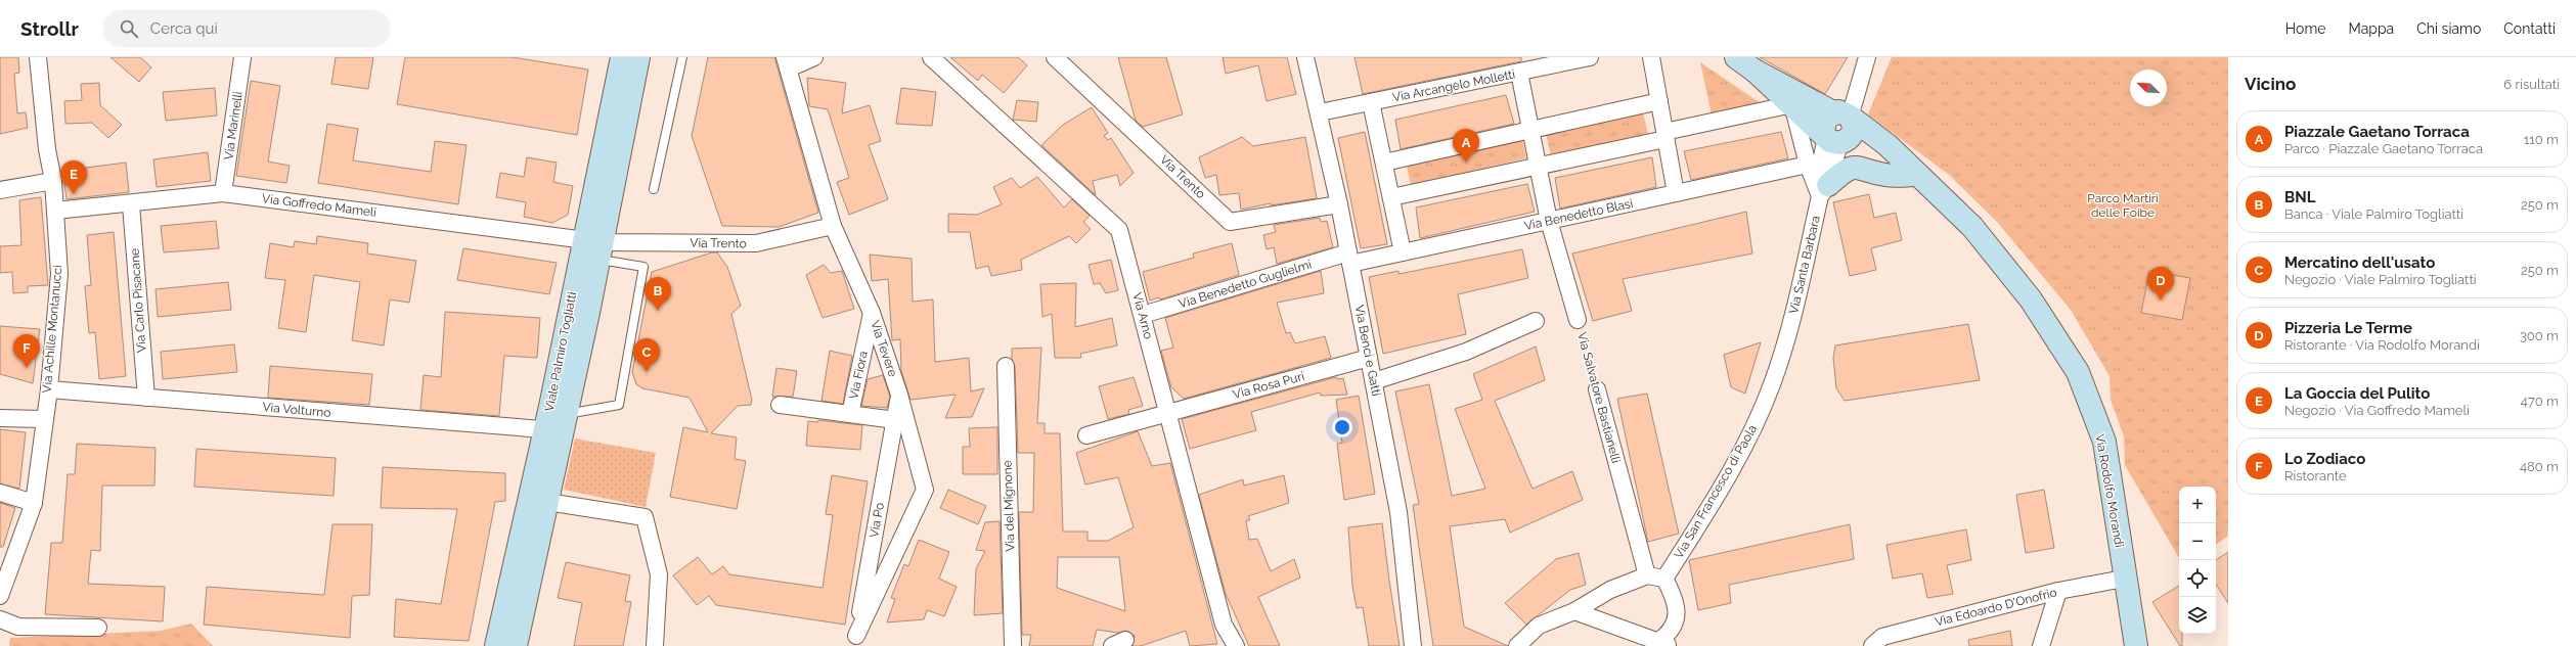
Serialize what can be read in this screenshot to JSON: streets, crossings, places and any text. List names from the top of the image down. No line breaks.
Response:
{"streets":{"street":["Via Arcangelo Molletti","Via Marinelli","Via Trento","Via Goffredo Mameli","Via Benedetto Blasi","Via Santa Barbara","Via Benedetto Guglielmi","Via Carlo Pisacane","Via Arno","Via Achille Montanucci","Via Tevere","Via Benci e Gatti","Viale Palmiro Togliatti","Via Fiora","Via Rosa Puri","Via Salvatore Bastianelli","Via Volturno","Via Rodolfo Morandi","Via San Francesco di Paola","Via del Mignone","Via Po","Via Edoardo D'Onofrio"]},"crossings":[["Via Arcangelo Molletti","Via Benci e Gatti"],["Via Arcangelo Molletti","Via Salvatore Bastianelli"],["Via Marinelli","Via Goffredo Mameli"],["Via Trento","Via Goffredo Mameli"],["Via Trento","Via Tevere"],["Via Trento","Via Benci e Gatti"],["Via Trento","Viale Palmiro Togliatti"],["Via Goffredo Mameli","Via Carlo Pisacane"],["Via Goffredo Mameli","Via Achille Montanucci"],["Via Goffredo Mameli","Viale Palmiro Togliatti"],["Via Benedetto Blasi","Via Benedetto Guglielmi"],["Via Benedetto Blasi","Via Benci e Gatti"],["Via Benedetto Blasi","Via Salvatore Bastianelli"],["Via Santa Barbara","Via San Francesco di Paola"],["Via Benedetto Guglielmi","Via Arno"],["Via Benedetto Guglielmi","Via Benci e Gatti"],["Via Carlo Pisacane","Via Volturno"],["Via Arno","Via Rosa Puri"],["Via Achille Montanucci","Via Volturno"],["Via Tevere","Via Fiora"],["Via Tevere","Via Po"],["Via Benci e Gatti","Via Rosa Puri"],["Viale Palmiro Togliatti","Via Volturno"],["Via Rodolfo Morandi","Via Edoardo D'Onofrio"]],"parks":["Parco Martiri delle Foibe"],"north":"top left","page":{"header":"Strollr","search":"Cerca qui","nav":["Home","Mappa","Chi siamo","Contatti"],"heading":["Vicino","6 risultati"],"list":[{"mark":"A","name":"Piazzale Gaetano Torraca","note":"Parco · Piazzale Gaetano Torraca","value":"110 m"},{"mark":"B","name":"BNL","note":"Banca · Viale Palmiro Togliatti","value":"250 m"},{"mark":"C","name":"Mercatino dell'usato","note":"Negozio · Viale Palmiro Togliatti","value":"250 m"},{"mark":"D","name":"Pizzeria Le Terme","note":"Ristorante · Via Rodolfo Morandi","value":"300 m"},{"mark":"E","name":"La Goccia del Pulito","note":"Negozio · Via Goffredo Mameli","value":"470 m"},{"mark":"F","name":"Lo Zodiaco","note":"Ristorante","value":"480 m"}],"pins":["A","E","D","B","F","C"],"map_buttons":["+","−"]}}
